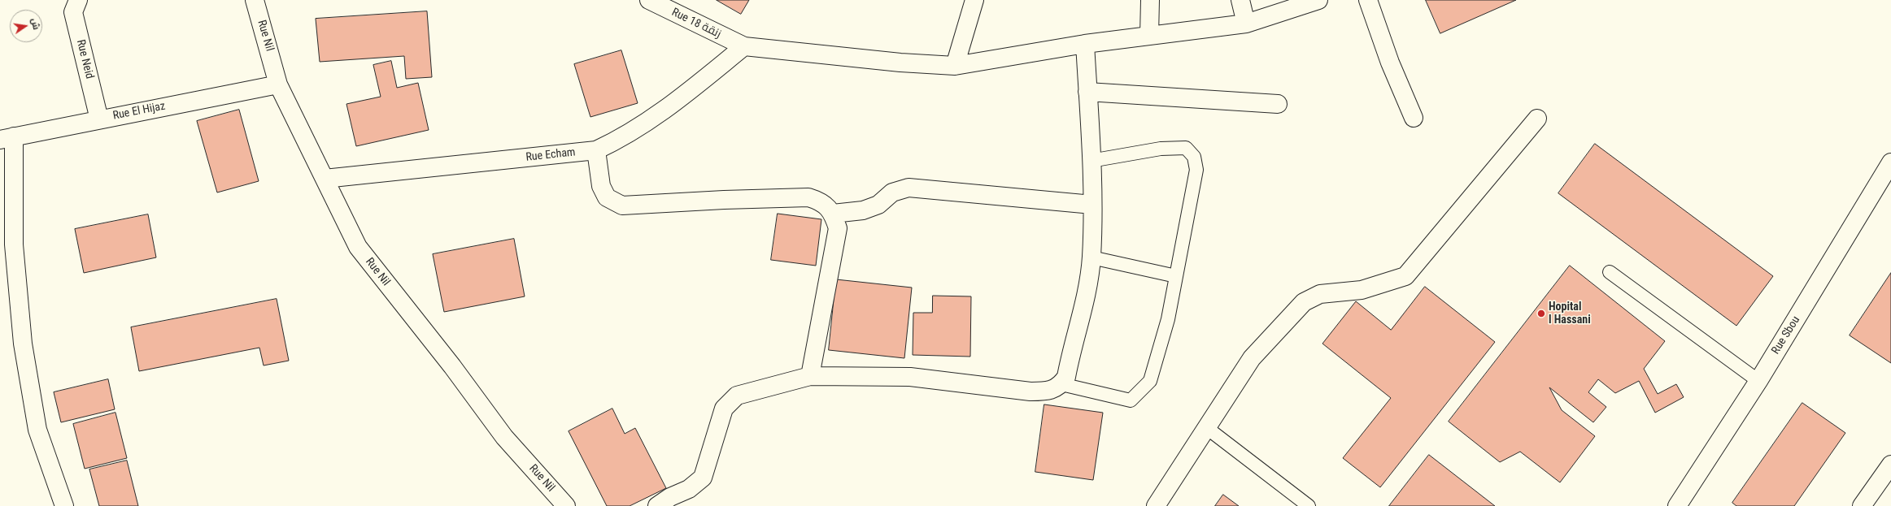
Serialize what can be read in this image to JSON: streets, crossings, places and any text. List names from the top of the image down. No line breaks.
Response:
{"streets":{"street":["Rue 18 زنقة","Rue Nil","Rue Neid","Rue El Hijaz","Rue Echam","Rue Sbou"]},"crossings":[["Rue 18 زنقة","Rue Echam"],["Rue Nil","Rue El Hijaz"],["Rue Nil","Rue Echam"],["Rue Neid","Rue El Hijaz"]],"places":["Hopital l Hassani"],"north":"right"}
